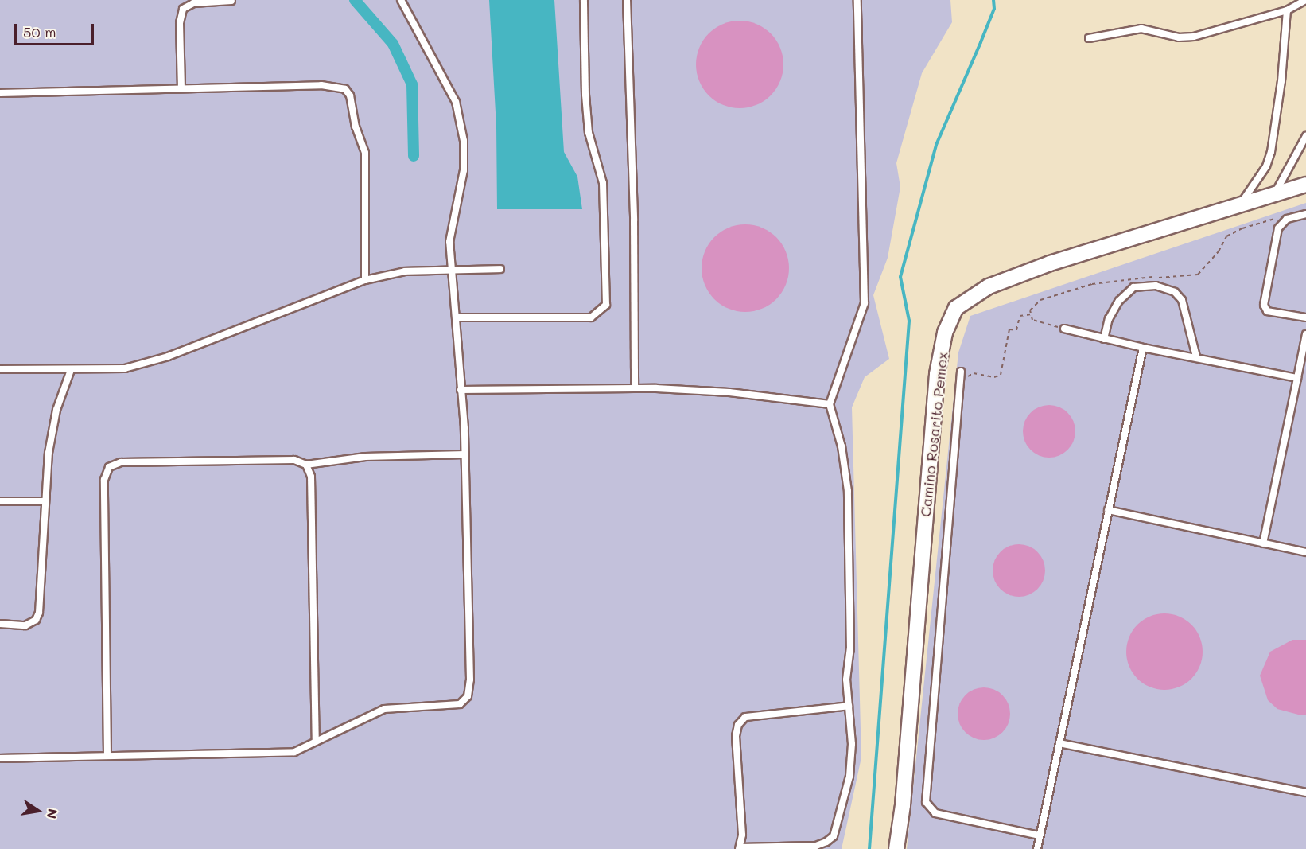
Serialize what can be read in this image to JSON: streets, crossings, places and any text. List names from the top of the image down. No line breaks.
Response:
{"streets":{"street":["Camino Rosarito Pemex"]},"scale_bar":"50 m","north":"right"}
